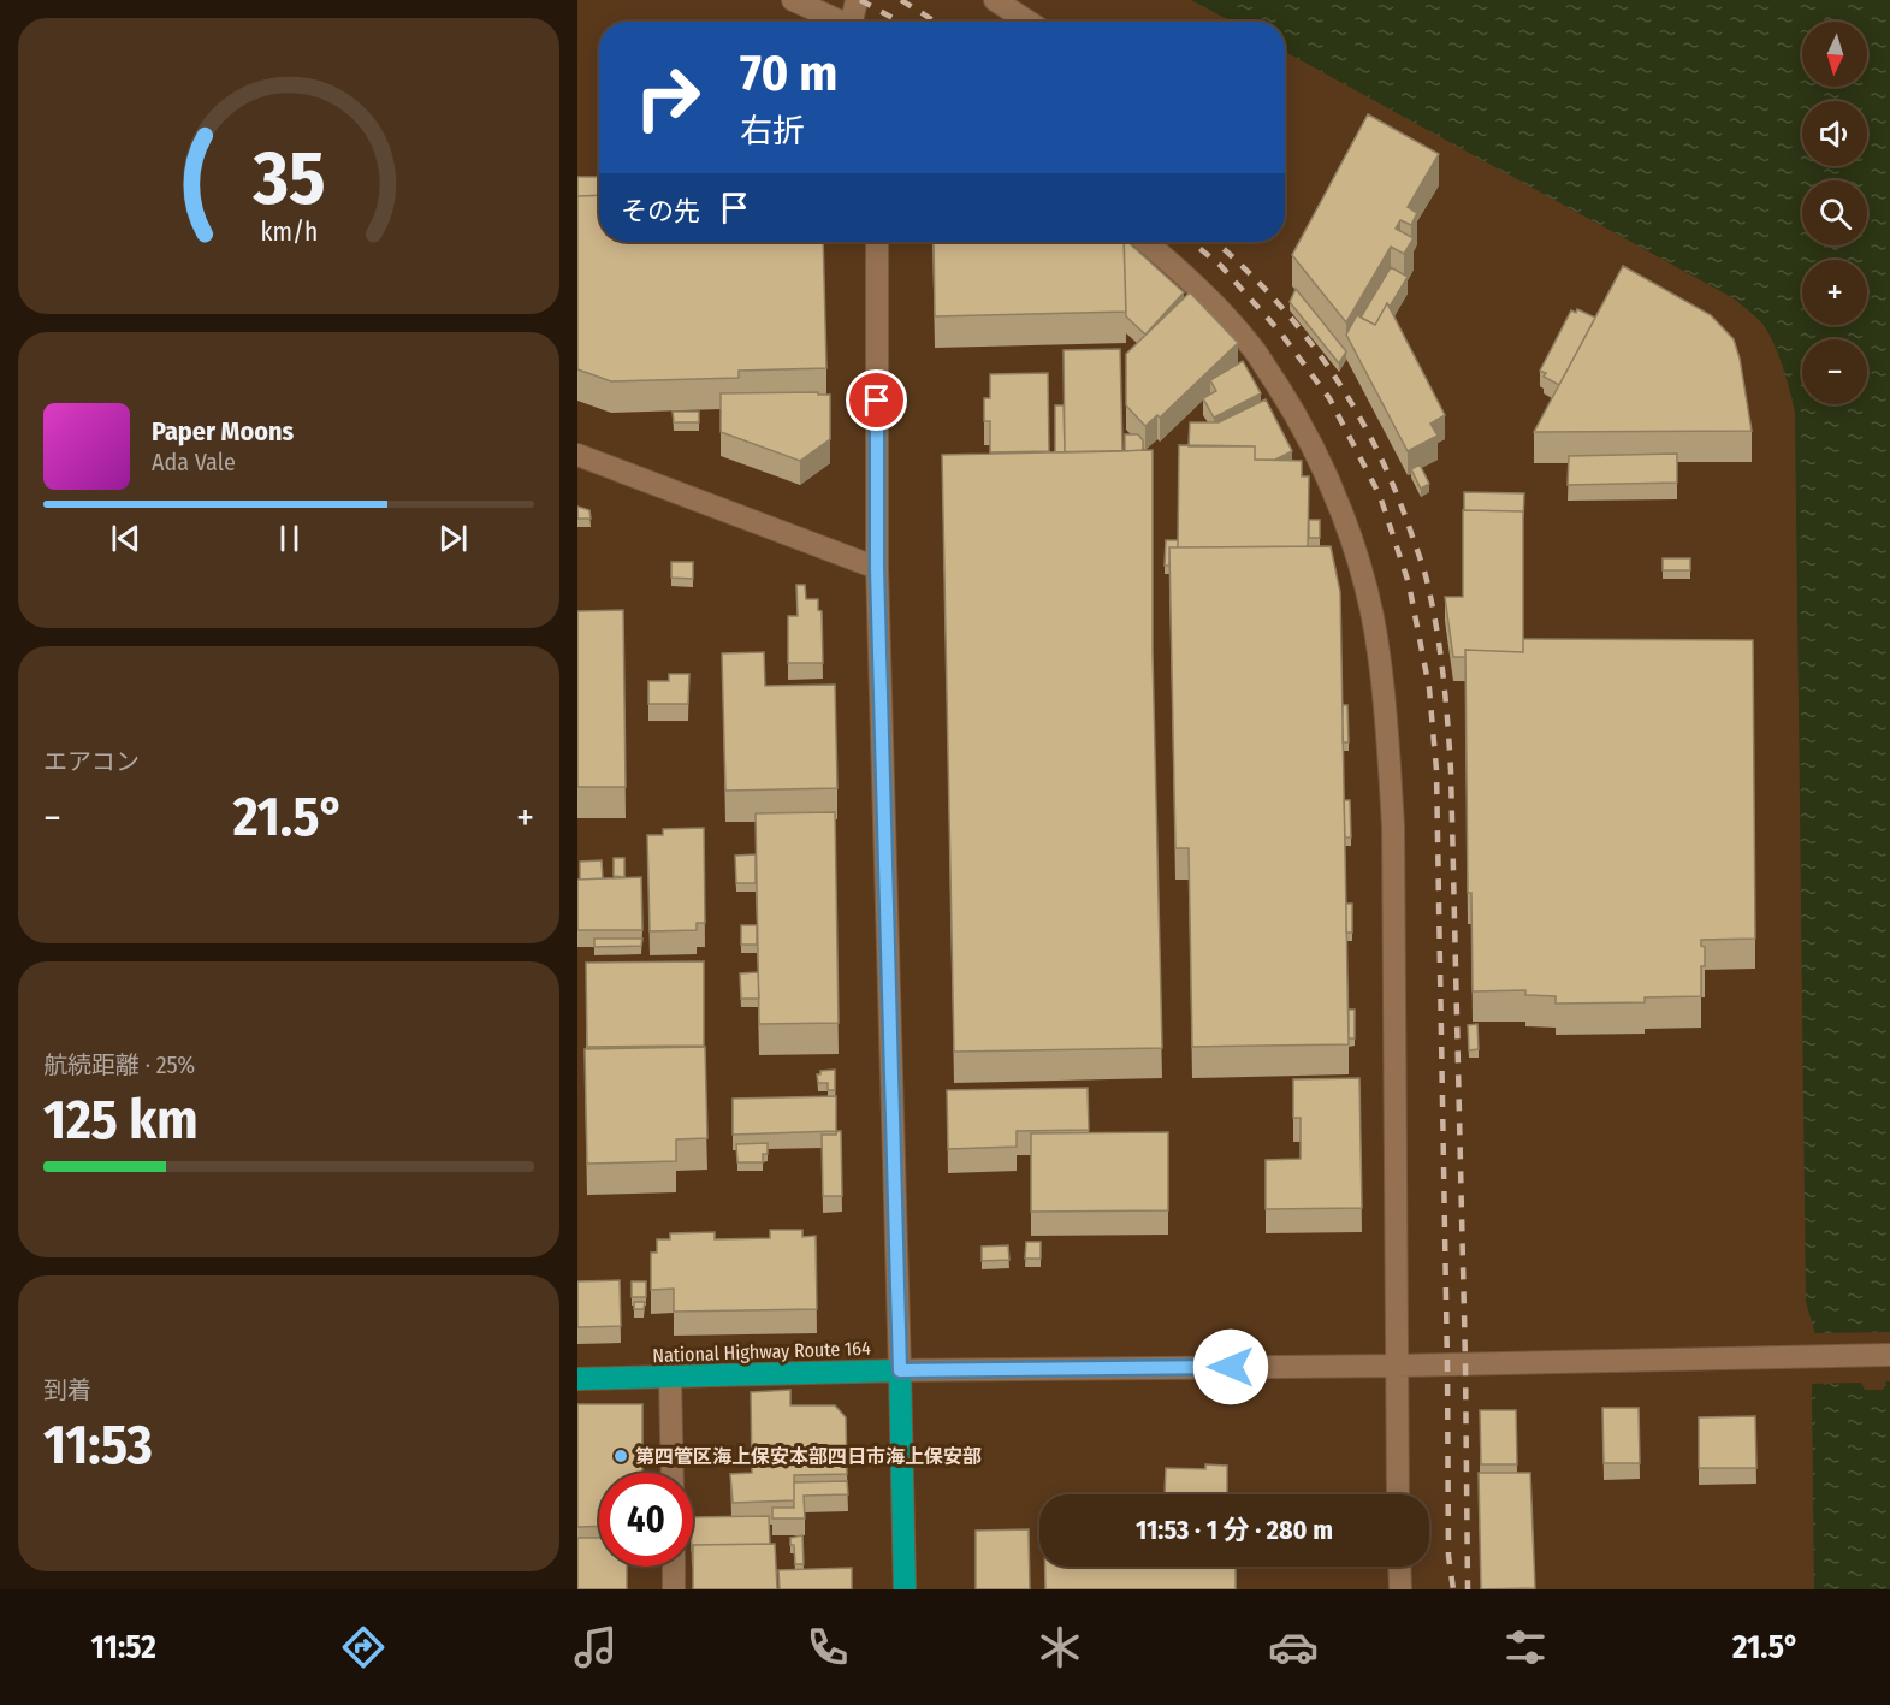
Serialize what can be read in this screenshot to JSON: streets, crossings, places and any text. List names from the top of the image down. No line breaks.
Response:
{"streets":{"highway":["National Highway Route 164"]},"places":["第四管区海上保安本部四日市海上保安部"],"north":"bottom","page":{"map_buttons":["+","−"],"turn":["70 m","右折"],"then":"その先","song":["Paper Moons","Ada Vale"],"tile":["エアコン",["航続距離 · 25%","125 km"],["到着","11:53"]],"heat":["−","21.5°","+"],"limit":"40","trip":"11:53 · 1 分 · 280 m","tabs":["11:52","21.5°"],"gauge":["35","km/h"]}}
